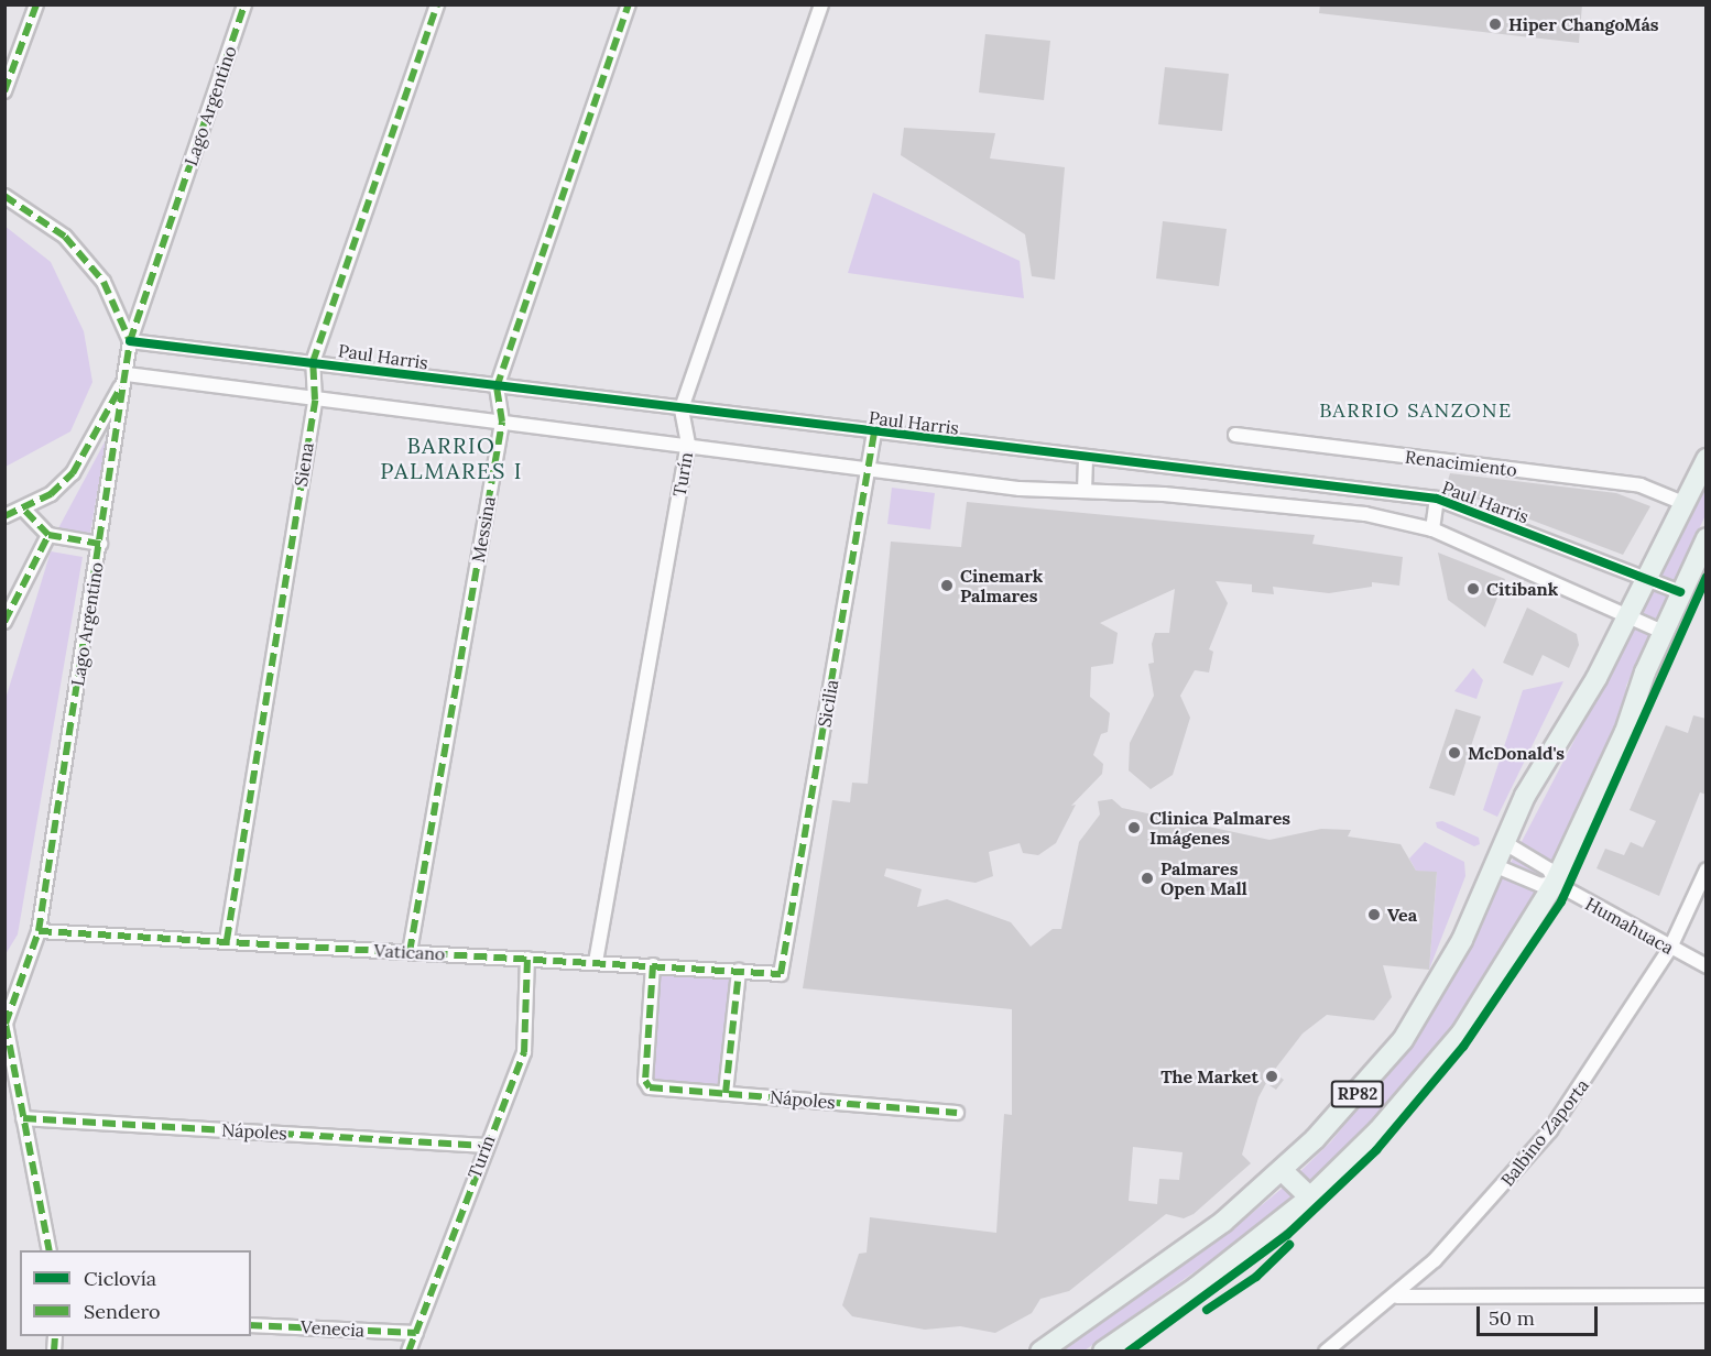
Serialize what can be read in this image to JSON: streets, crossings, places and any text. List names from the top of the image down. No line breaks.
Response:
{"streets":{"main road":["RP82"],"street":["Lago Argentino","Paul Harris","Renacimiento","Siena","Turín","Messina","Sicilia","Humahuaca","Vaticano","Nápoles","Balbino Zaporta","Venecia"]},"crossings":[["Lago Argentino","Paul Harris"],["Lago Argentino","Vaticano"],["Lago Argentino","Nápoles"],["Paul Harris","Siena"],["Paul Harris","Turín"],["Paul Harris","Messina"],["Paul Harris","Sicilia"],["Siena","Vaticano"],["Turín","Vaticano"],["Turín","Nápoles"],["Turín","Venecia"],["Messina","Vaticano"],["Sicilia","Vaticano"],["Humahuaca","RP82"],["Humahuaca","Balbino Zaporta"],["Vaticano","Nápoles"]],"districts":["BARRIO SANZONE","BARRIO PALMARES I"],"places":["Hiper ChangoMás","Cinemark Palmares","Citibank","McDonald's","Clinica Palmares Imágenes","Palmares Open Mall","Vea","The Market"],"legend":["Ciclovía","Sendero"],"scale_bar":"50 m"}
